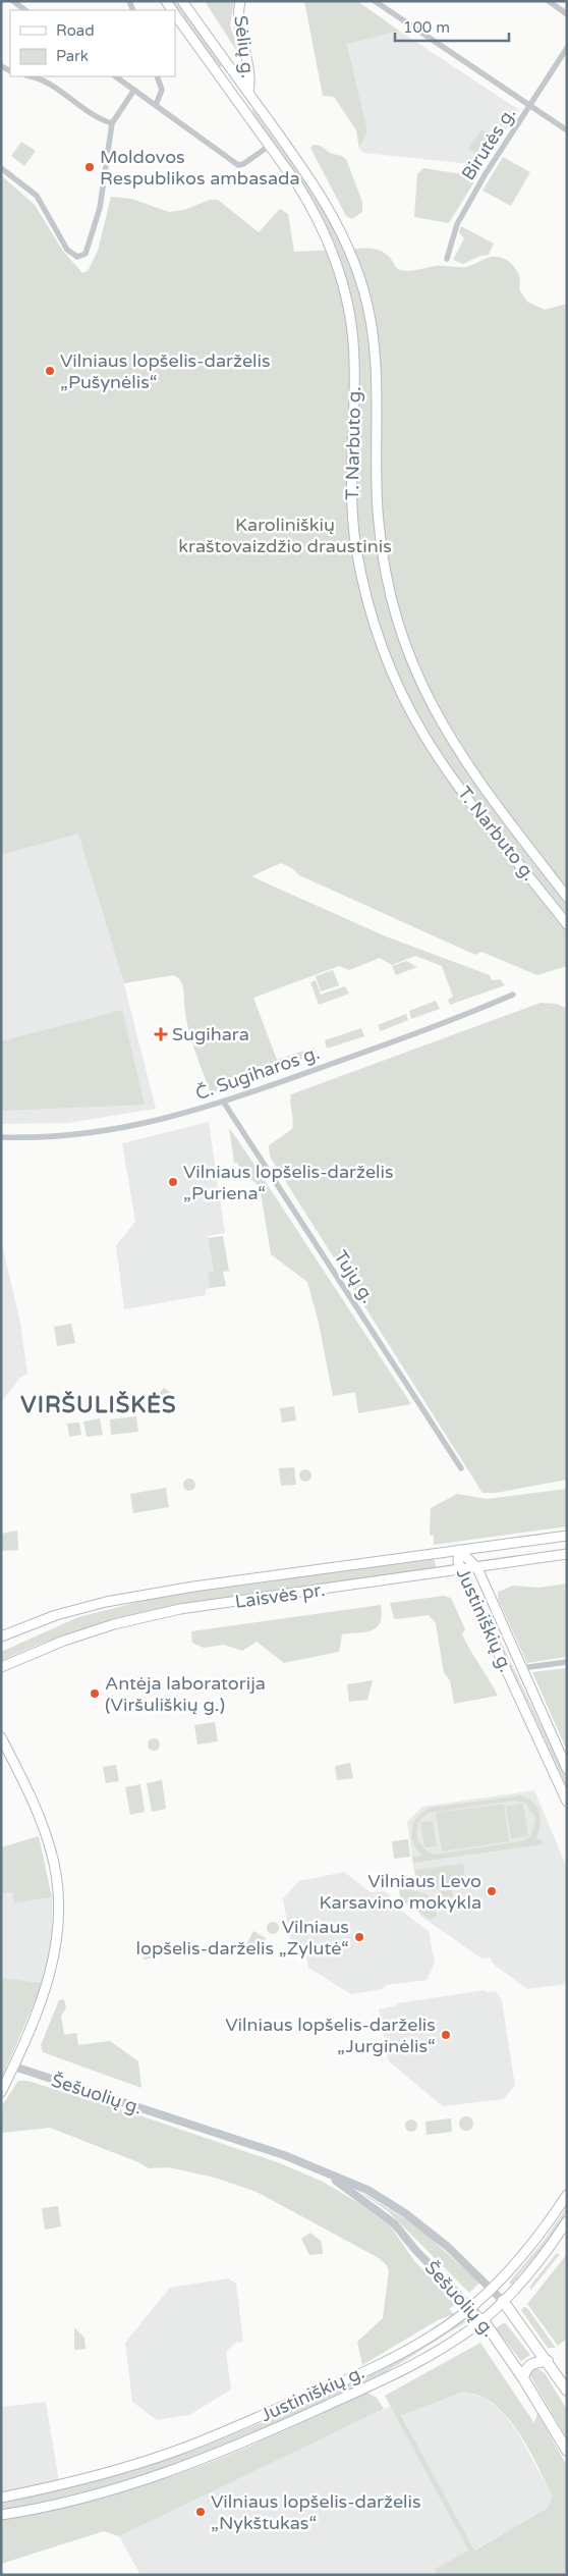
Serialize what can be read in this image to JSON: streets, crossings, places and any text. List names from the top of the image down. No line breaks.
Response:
{"streets":{"highway":["Šešuolių g."],"main road":["Sėlių g.","T. Narbuto g.","Laisvės pr.","Justiniškių g."],"street":["Birutės g.","Č. Sugiharos g.","Tujų g."]},"crossings":[["Sėlių g.","T. Narbuto g."],["Č. Sugiharos g.","Tujų g."],["Laisvės pr.","Justiniškių g."],["Justiniškių g.","Šešuolių g."]],"districts":["VIRŠULIŠKĖS"],"parks":["Karoliniškių kraštovaizdžio draustinis"],"places":{"other":["Moldovos Respublikos ambasada","Vilniaus lopšelis-darželis „Pušynėlis“","Vilniaus lopšelis-darželis „Puriena“","Antėja laboratorija (Viršuliškių g.)","Vilniaus Levo Karsavino mokykla","Vilniaus lopšelis-darželis „Zylutė“","Vilniaus lopšelis-darželis „Jurginėlis“","Vilniaus lopšelis-darželis „Nykštukas“"],"health":["Sugihara"]},"legend":["Road","Park"],"scale_bar":"100 m"}
